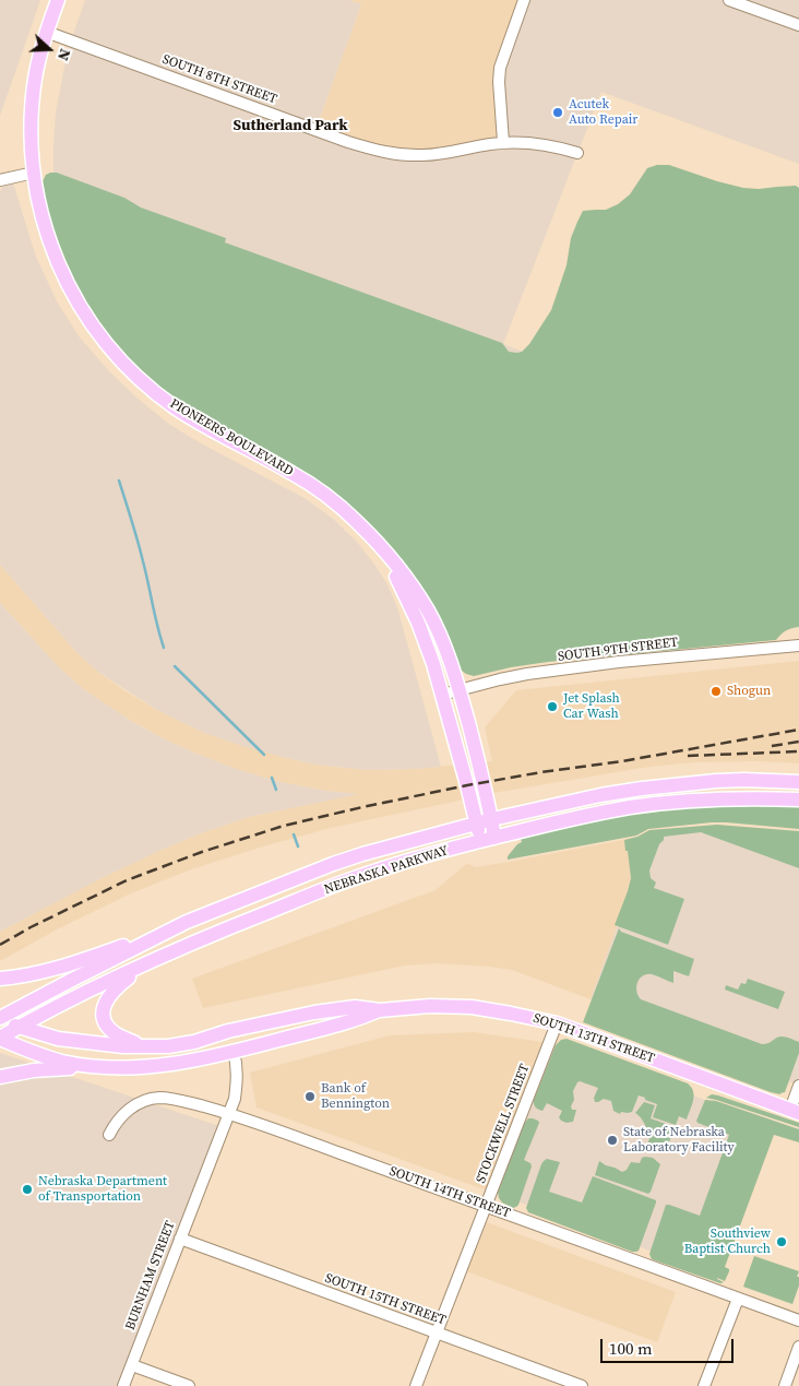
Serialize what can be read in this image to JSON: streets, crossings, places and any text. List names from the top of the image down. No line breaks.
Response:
{"streets":{"main road":["PIONEERS BOULEVARD","NEBRASKA PARKWAY","SOUTH 13TH STREET"],"street":["SOUTH 8TH STREET","SOUTH 9TH STREET","STOCKWELL STREET","SOUTH 14TH STREET","BURNHAM STREET","SOUTH 15TH STREET"]},"crossings":[["SOUTH 8TH STREET","PIONEERS BOULEVARD"],["PIONEERS BOULEVARD","SOUTH 9TH STREET"],["PIONEERS BOULEVARD","NEBRASKA PARKWAY"],["NEBRASKA PARKWAY","SOUTH 13TH STREET"],["SOUTH 13TH STREET","STOCKWELL STREET"],["SOUTH 13TH STREET","BURNHAM STREET"],["STOCKWELL STREET","SOUTH 14TH STREET"],["STOCKWELL STREET","SOUTH 15TH STREET"],["SOUTH 14TH STREET","BURNHAM STREET"],["BURNHAM STREET","SOUTH 15TH STREET"]],"districts":["Sutherland Park"],"places":["Acutek Auto Repair","Shogun","Jet Splash Car Wash","Bank of Bennington","State of Nebraska Laboratory Facility","Nebraska Department of Transportation","Southview Baptist Church"],"scale_bar":"100 m","north":"right"}
